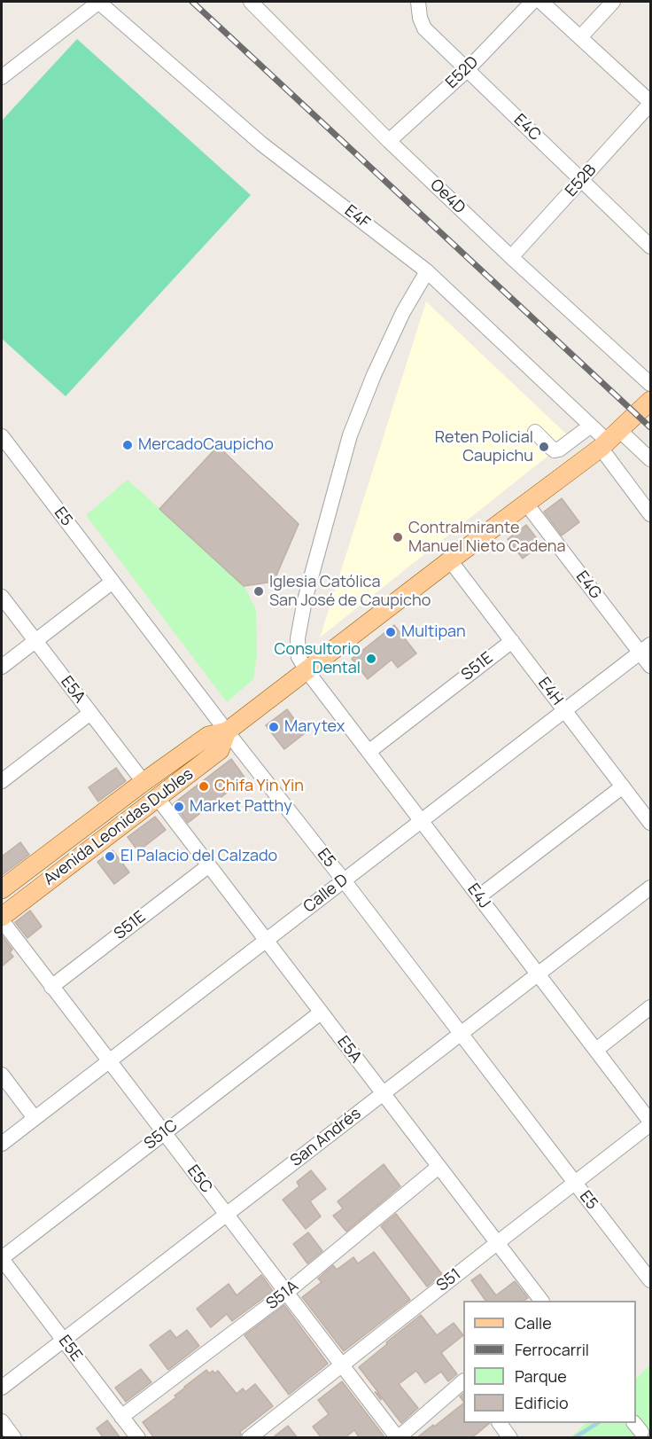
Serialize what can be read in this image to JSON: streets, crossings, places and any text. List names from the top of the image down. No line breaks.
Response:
{"streets":{"main road":["Avenida Leonidas Dubles"],"street":["E52D","E4C","E52B","Oe4D","E4F","E5","E4G","S51E","E5A","E4H","Calle D","E4J","S51C","San Andrés","E5C","S51","S51A","E5E"]},"crossings":[["E52D","E4C"],["E52D","Oe4D"],["E4C","E52B"],["E52B","Oe4D"],["E4F","Avenida Leonidas Dubles"],["E4F","E4J"],["E5","Avenida Leonidas Dubles"],["E5","Calle D"],["E5","San Andrés"],["E5","S51"],["E4G","Avenida Leonidas Dubles"],["E4G","Calle D"],["S51E","E5A"],["S51E","E4H"],["S51E","E4J"],["S51E","E5C"],["E5A","Avenida Leonidas Dubles"],["E5A","Calle D"],["E5A","S51C"],["E5A","San Andrés"],["E5A","S51"],["E5A","S51A"],["E4H","Avenida Leonidas Dubles"],["E4H","Calle D"],["Avenida Leonidas Dubles","E4J"],["Avenida Leonidas Dubles","E5C"],["Calle D","E4J"],["Calle D","E5C"],["E4J","San Andrés"],["E4J","S51"],["S51C","E5C"],["S51C","E5E"],["San Andrés","E5C"],["San Andrés","E5E"],["E5C","S51"],["E5C","S51A"],["S51A","E5E"]],"places":["MercadoCaupicho","Reten Policial Caupichu","Contralmirante Manuel Nieto Cadena","Iglesia Católica San José de Caupicho","Multipan","Consultorio Dental","Marytex","Chifa Yin Yin","Market Patthy","El Palacio del Calzado"],"legend":["Calle","Ferrocarril","Parque","Edificio"]}
